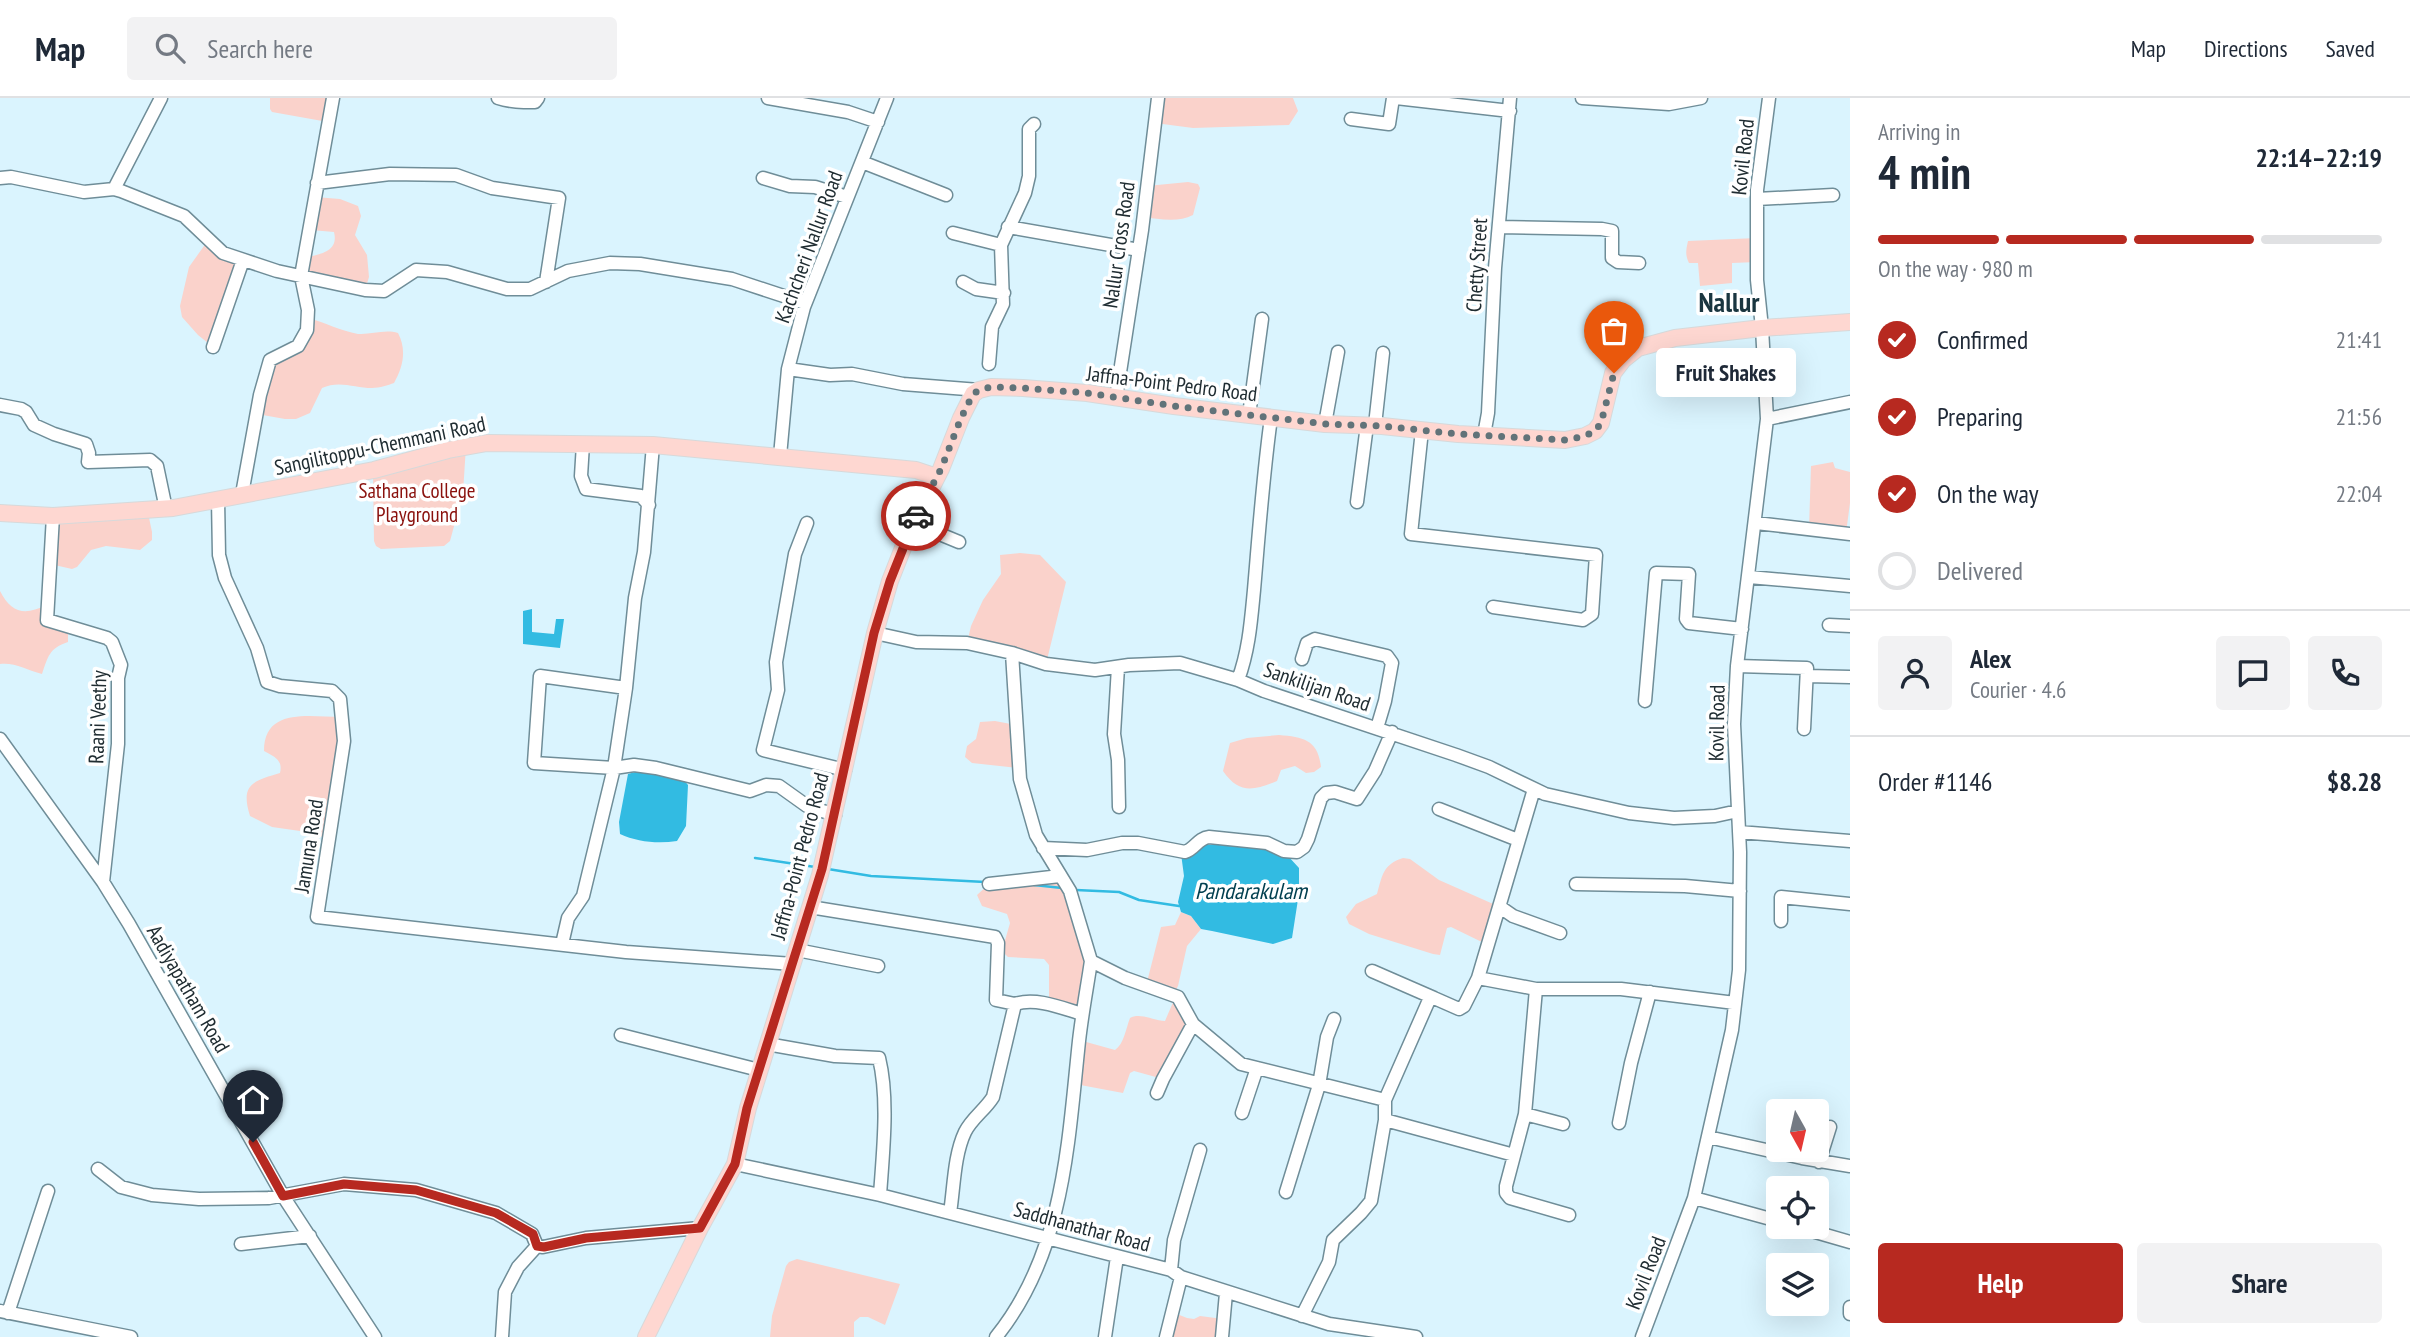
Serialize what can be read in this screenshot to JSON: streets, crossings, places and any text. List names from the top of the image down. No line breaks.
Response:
{"streets":{"main road":["Jaffna-Point Pedro Road","Sangilitoppu-Chemmani Road"],"street":["Kovil Road","Nallur Cross Road","Kachcheri Nallur Road","Chetty Street","Sankilijan Road","Raani Veethy","Jamuna Road","Aadiyapatham Road","Saddhanathar Road"]},"crossings":[["Kovil Road","Jaffna-Point Pedro Road"],["Kovil Road","Sankilijan Road"],["Nallur Cross Road","Jaffna-Point Pedro Road"],["Kachcheri Nallur Road","Sangilitoppu-Chemmani Road"],["Chetty Street","Jaffna-Point Pedro Road"],["Jaffna-Point Pedro Road","Sangilitoppu-Chemmani Road"],["Jaffna-Point Pedro Road","Sankilijan Road"],["Jaffna-Point Pedro Road","Jamuna Road"],["Jaffna-Point Pedro Road","Saddhanathar Road"],["Sangilitoppu-Chemmani Road","Raani Veethy"],["Sangilitoppu-Chemmani Road","Jamuna Road"],["Raani Veethy","Aadiyapatham Road"]],"districts":["Nallur"],"water":["Pandarakulam"],"parks":["Sathana College Playground"],"places":["Fruit Shakes"],"north":"bottom","page":{"header":"Map","search":"Search here","nav":["Map","Directions","Saved"],"heading":["4 min","Arriving in","22:14–22:19"],"panel":["Alex","Courier · 4.6","Order #1146","$8.28"],"bar":"On the way · 980 m","list":[["Confirmed","21:41"],["Preparing","21:56"],["On the way","22:04"],"Delivered"],"bubble":"Fruit Shakes","buttons":["Help","Share"]}}
